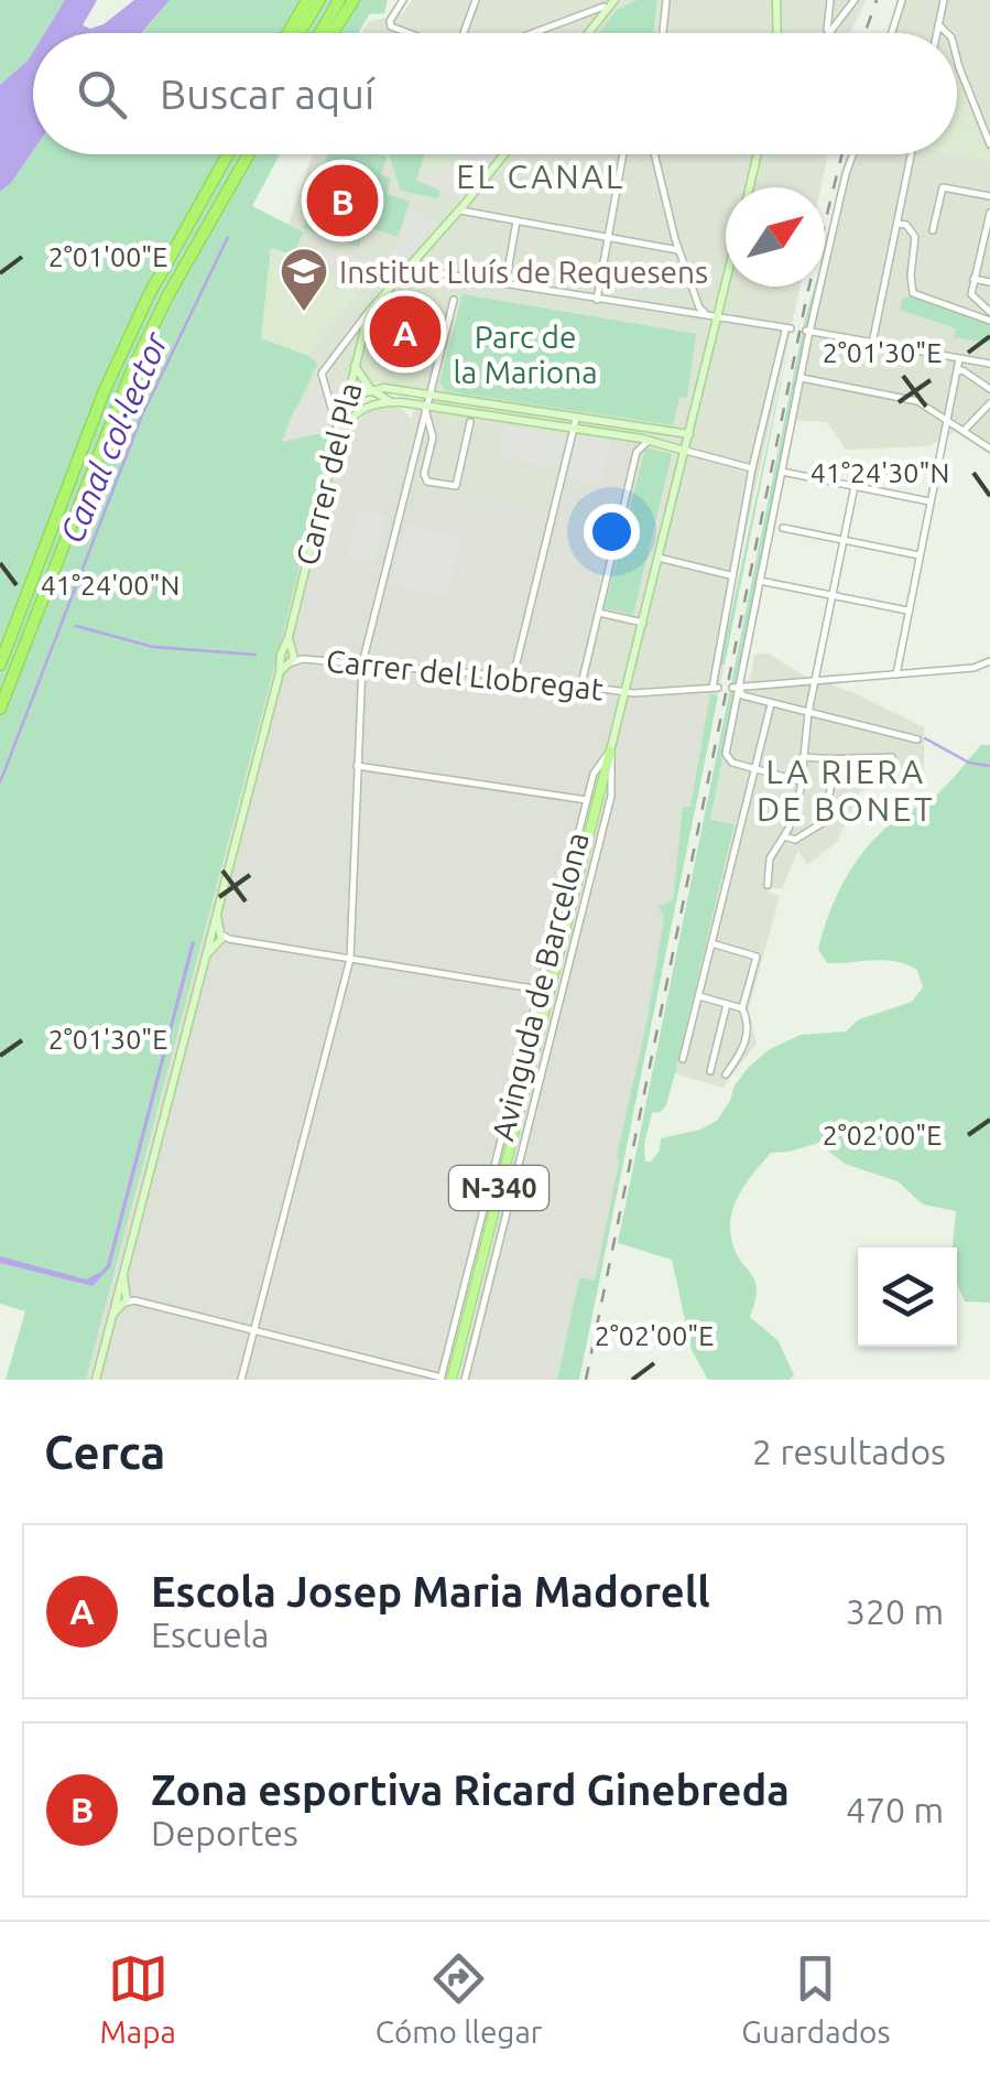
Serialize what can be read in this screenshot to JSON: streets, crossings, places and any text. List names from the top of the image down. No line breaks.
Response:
{"streets":{"main road":["Carrer del Pla","Avinguda de Barcelona","N-340"],"street":["Carrer del Llobregat"]},"crossings":[["Carrer del Pla","Carrer del Llobregat"],["Carrer del Llobregat","Avinguda de Barcelona"]],"districts":["EL CANAL","LA RIERA DE BONET"],"water":["Canal col·lector"],"parks":["Parc de la Mariona"],"places":{"school or university":["Institut Lluís de Requesens"]},"north":"top right","page":{"search":"Buscar aquí","pins":["B","A"],"heading":["Cerca","2 resultados"],"list":[{"mark":"A","name":"Escola Josep Maria Madorell","note":"Escuela","value":"320 m"},{"mark":"B","name":"Zona esportiva Ricard Ginebreda","note":"Deportes","value":"470 m"}],"nav":["Mapa","Cómo llegar","Guardados"]},"coordinates":["2°01'00\"E","2°01'30\"E","41°24'30\"N","41°24'00\"N","2°02'00\"E"]}
